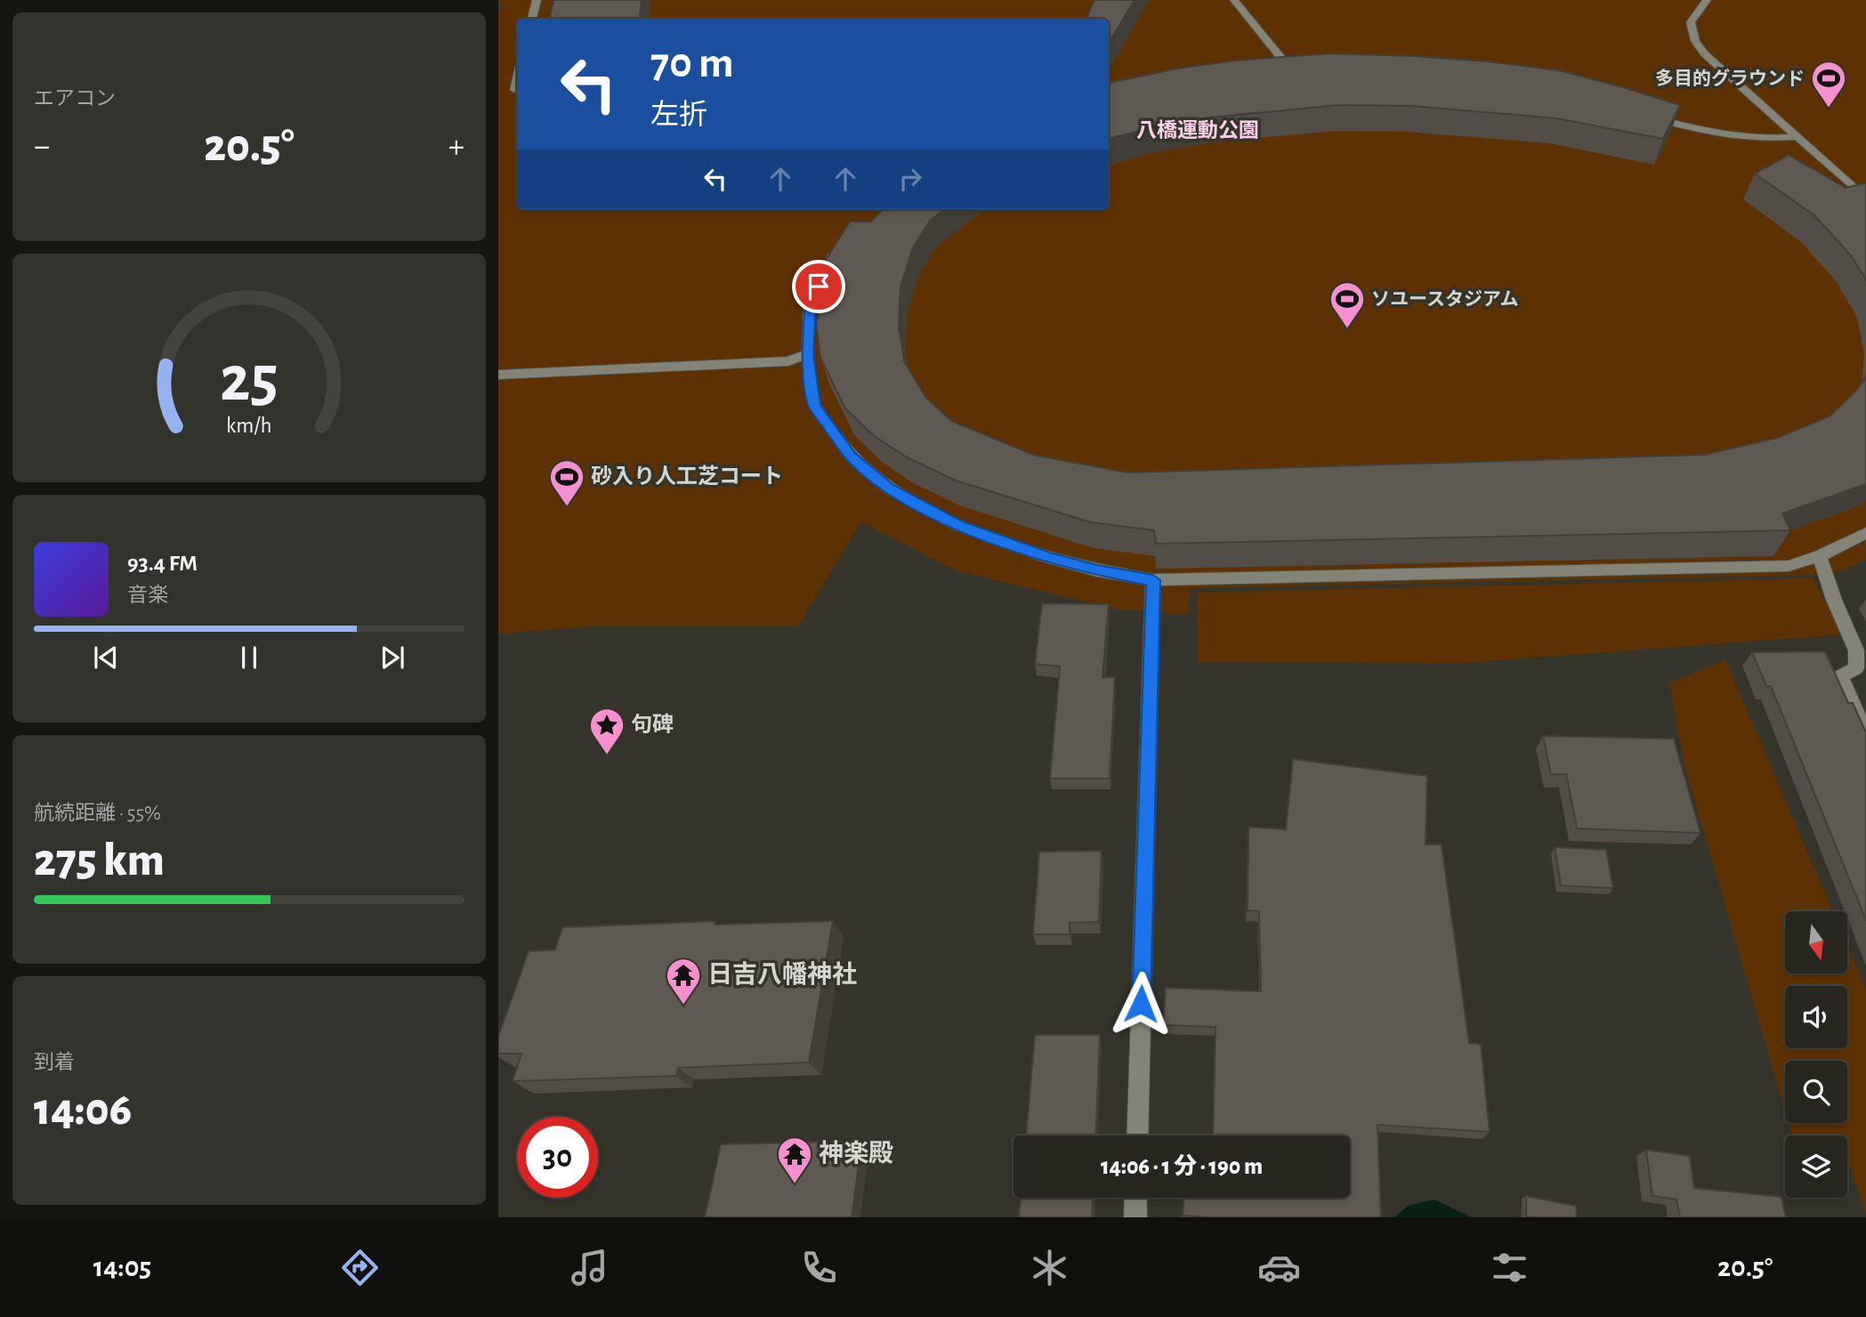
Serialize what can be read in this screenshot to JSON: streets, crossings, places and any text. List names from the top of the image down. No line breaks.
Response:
{"districts":["八橋運動公園"],"places":{"sports":["多目的グラウンド","ソユースタジアム","砂入り人工芝コート"],"place":["句碑"],"temple":["日吉八幡神社","神楽殿"]},"north":"bottom","page":{"tile":["エアコン",["航続距離 · 55%","275 km"],["到着","14:06"]],"turn":["70 m","左折"],"heat":["−","20.5°","+"],"song":["93.4 FM","音楽"],"limit":"30","trip":"14:06 · 1 分 · 190 m","tabs":["14:05","20.5°"],"gauge":["25","km/h"]}}
